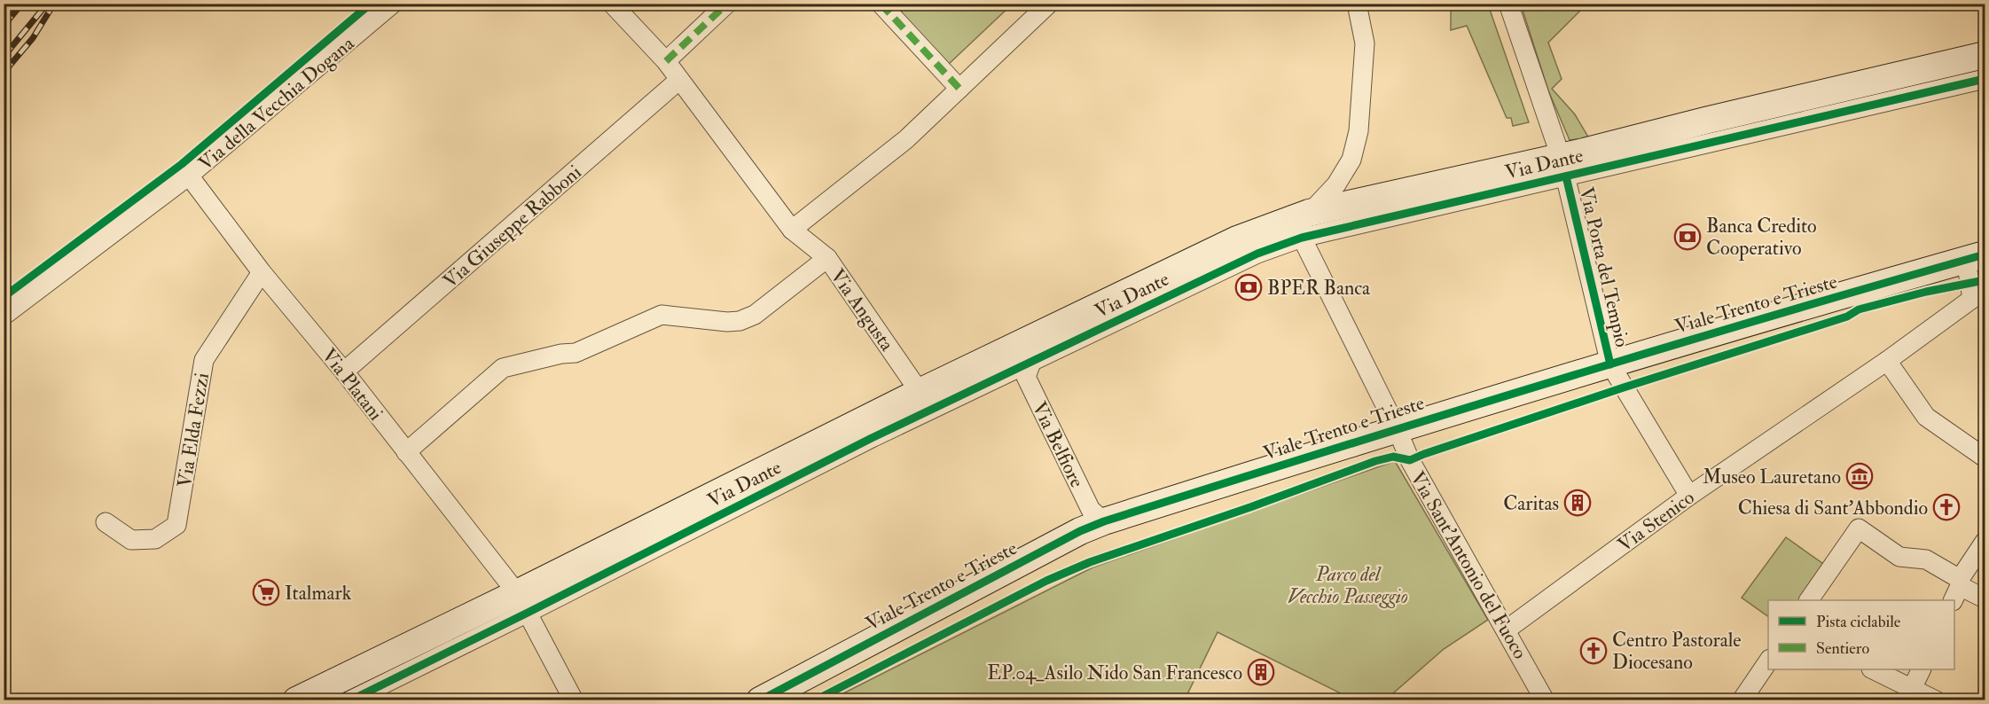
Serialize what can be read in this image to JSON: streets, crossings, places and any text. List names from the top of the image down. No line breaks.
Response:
{"streets":{"main road":["Via Dante","Viale Trento e Trieste"],"street":["Via della Vecchia Dogana","Via Giuseppe Rabboni","Via Porta del Tempio","Via Angusta","Via Platani","Via Elda Fezzi","Via Belfiore","Via Stenico","Via Sant'Antonio del Fuoco"]},"crossings":[["Via della Vecchia Dogana","Via Platani"],["Via Dante","Via Porta del Tempio"],["Via Dante","Via Angusta"],["Via Dante","Via Platani"],["Via Dante","Via Belfiore"],["Via Dante","Via Sant'Antonio del Fuoco"],["Via Giuseppe Rabboni","Via Platani"],["Via Porta del Tempio","Viale Trento e Trieste"],["Via Porta del Tempio","Via Stenico"],["Viale Trento e Trieste","Via Belfiore"],["Viale Trento e Trieste","Via Stenico"],["Viale Trento e Trieste","Via Sant'Antonio del Fuoco"],["Via Angusta","Via Platani"],["Via Platani","Via Elda Fezzi"],["Via Stenico","Via Sant'Antonio del Fuoco"]],"parks":["Parco del Vecchio Passeggio"],"places":{"bank":["Banca Credito Cooperativo","BPER Banca"],"museum":["Museo Lauretano"],"building":["Caritas","EP.04_Asilo Nido San Francesco"],"church":["Chiesa di Sant'Abbondio","Centro Pastorale Diocesano"],"supermarket":["Italmark"]},"legend":["Pista ciclabile","Sentiero"]}
